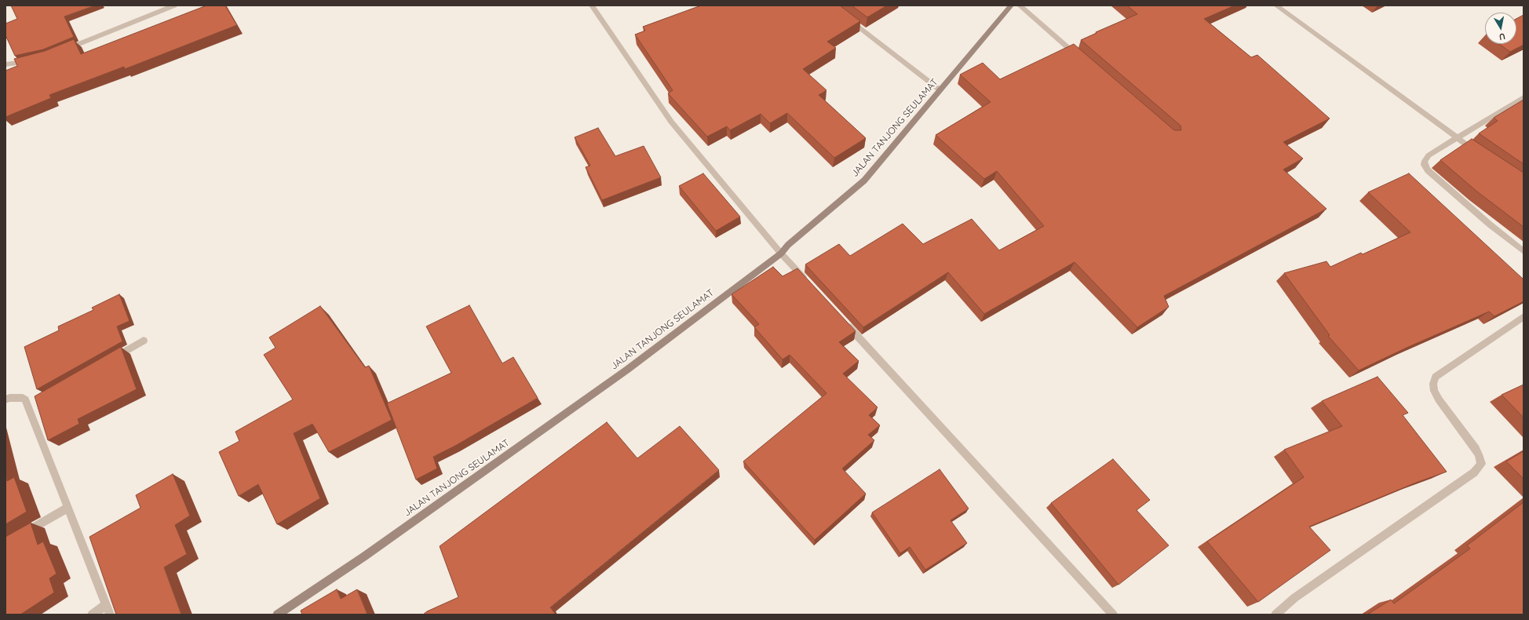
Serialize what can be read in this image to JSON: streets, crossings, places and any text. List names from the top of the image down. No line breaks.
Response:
{"streets":{"street":["JALAN TANJONG SEULAMAT"]},"north":"bottom"}
